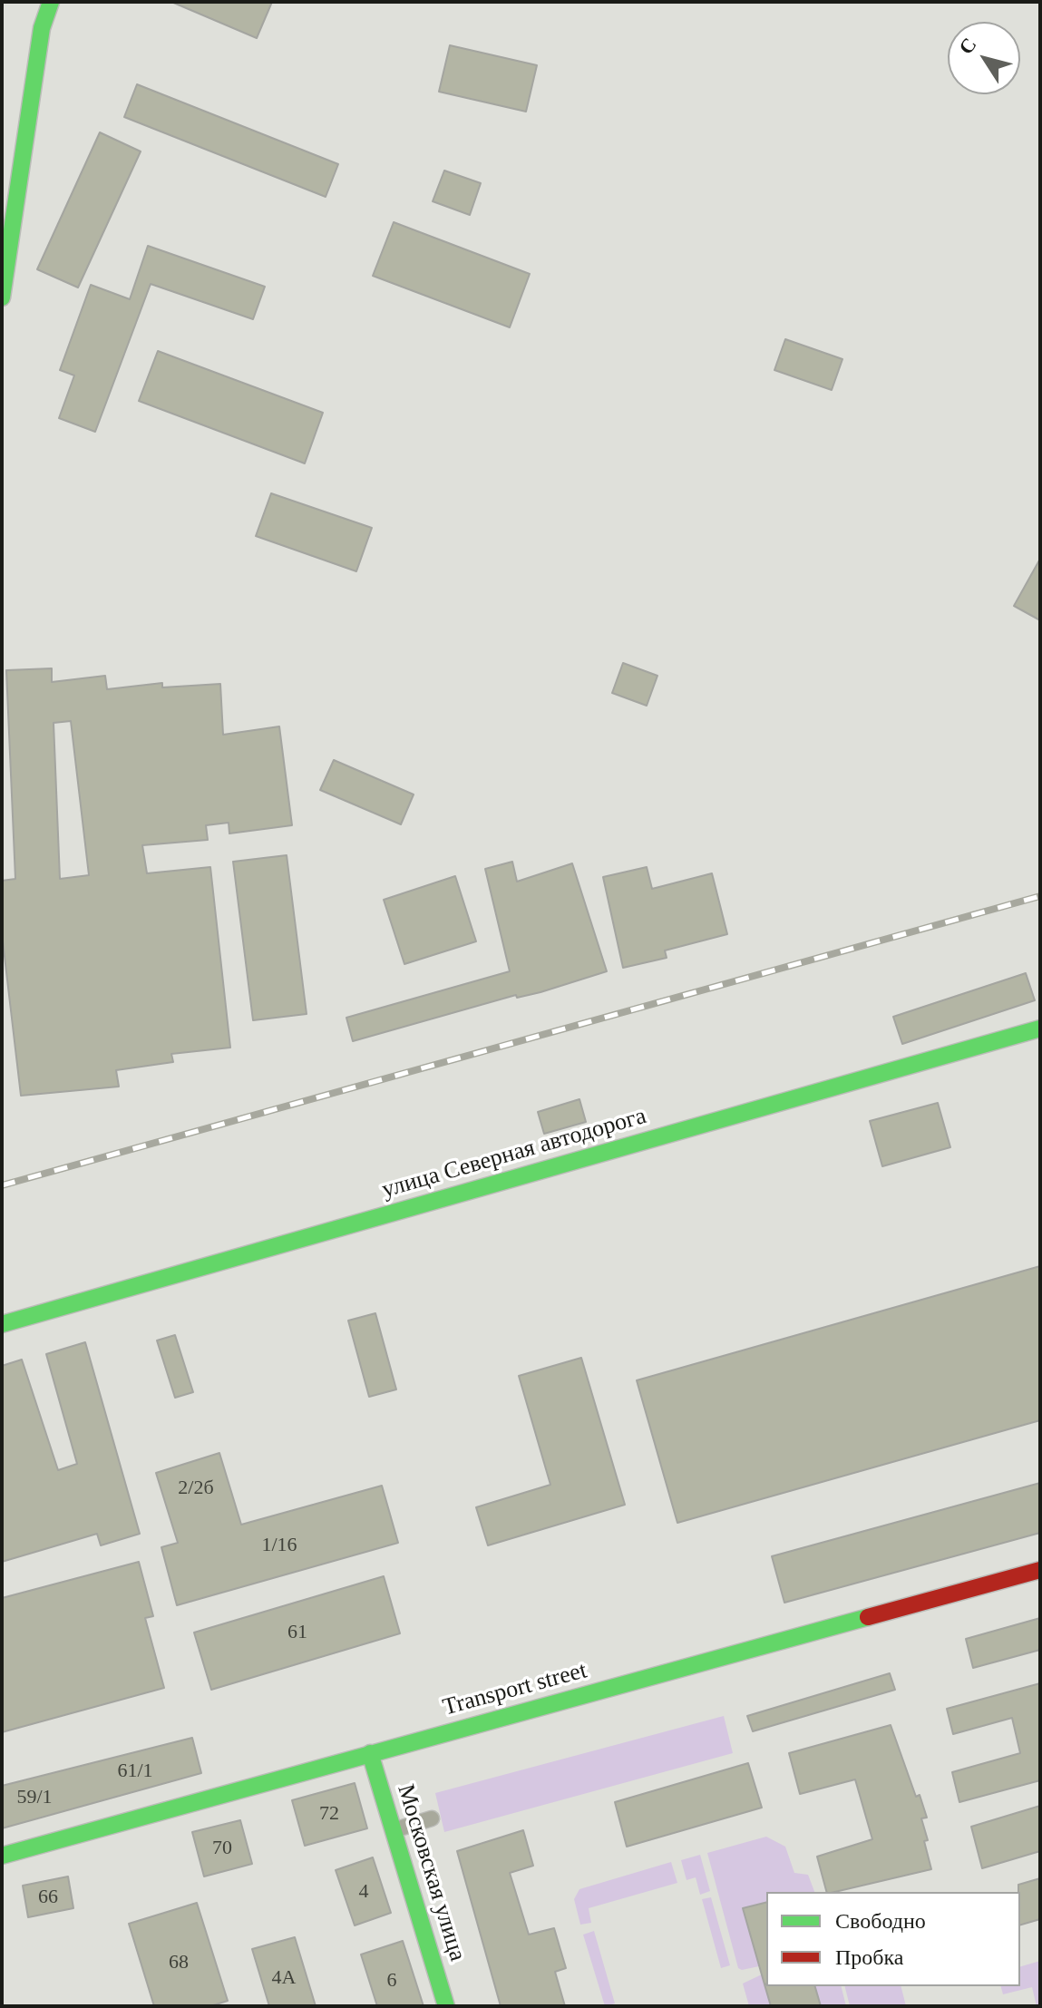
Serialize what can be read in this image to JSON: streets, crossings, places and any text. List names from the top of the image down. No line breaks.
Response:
{"streets":{"street":["улица Северная автодорога","Transport street","Московская улица"]},"crossings":[["Transport street","Московская улица"]],"house_numbers":["2/2б","1/16","61","61/1","59/1","72","70","4","66","68","4А","6"],"legend":["Свободно","Пробка"],"north":"top left"}
